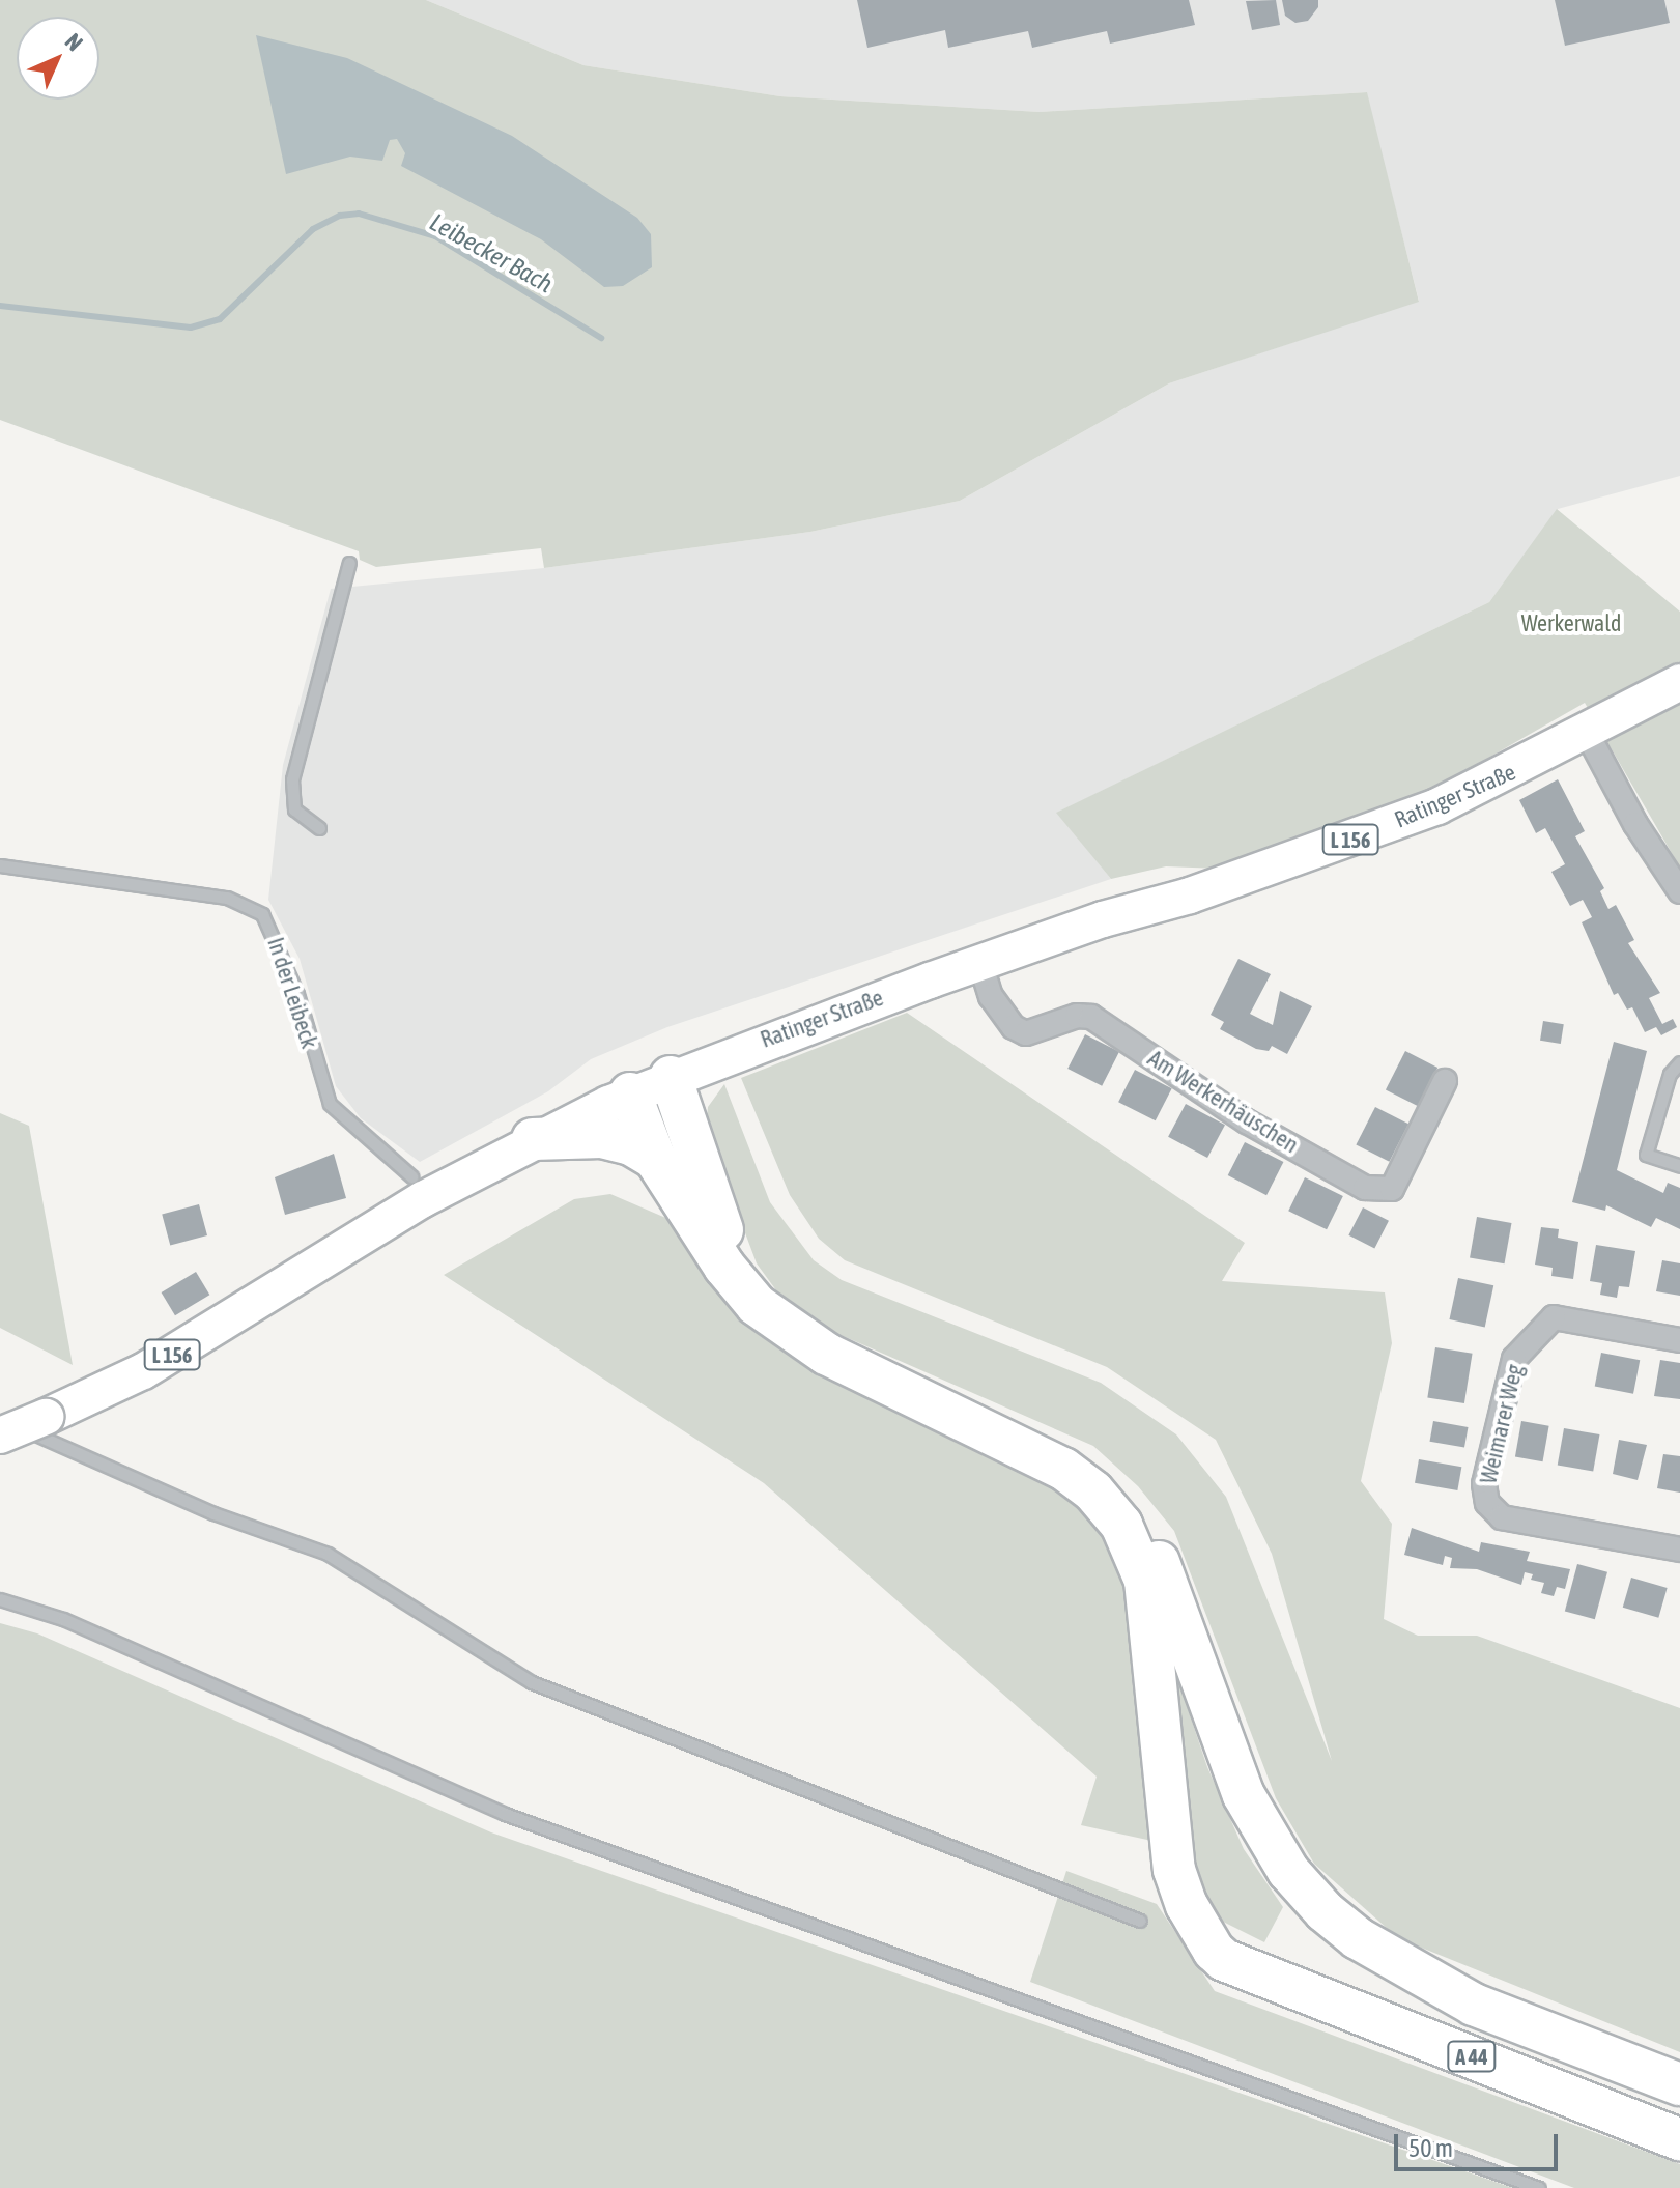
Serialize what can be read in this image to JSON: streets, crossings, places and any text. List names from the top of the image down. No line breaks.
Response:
{"streets":{"highway":["A 44"],"main road":["Ratinger Straße","L 156"],"street":["Am Werkerhäuschen","Weimarer Weg"],"lane":["In der Leibeck"]},"crossings":[["Ratinger Straße","In der Leibeck"],["Ratinger Straße","Am Werkerhäuschen"],["Ratinger Straße","A 44"]],"water":["Leibecker Bach"],"parks":["Werkerwald"],"scale_bar":"50 m","north":"top right"}
